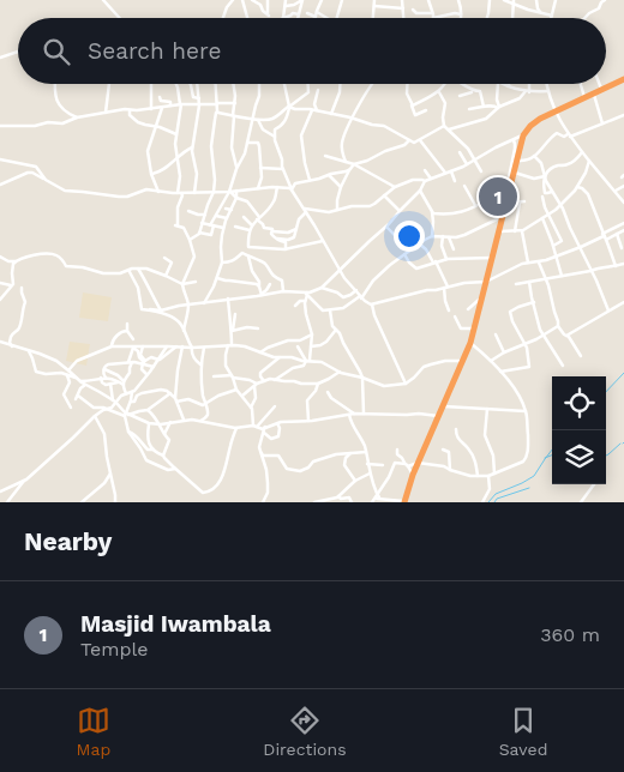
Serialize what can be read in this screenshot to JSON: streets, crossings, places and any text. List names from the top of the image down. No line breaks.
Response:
{"page":{"search":"Search here","pins":"1","heading":"Nearby","list":[{"mark":"1","name":"Masjid Iwambala","note":"Temple","value":"360 m"}],"nav":["Map","Directions","Saved"]}}
